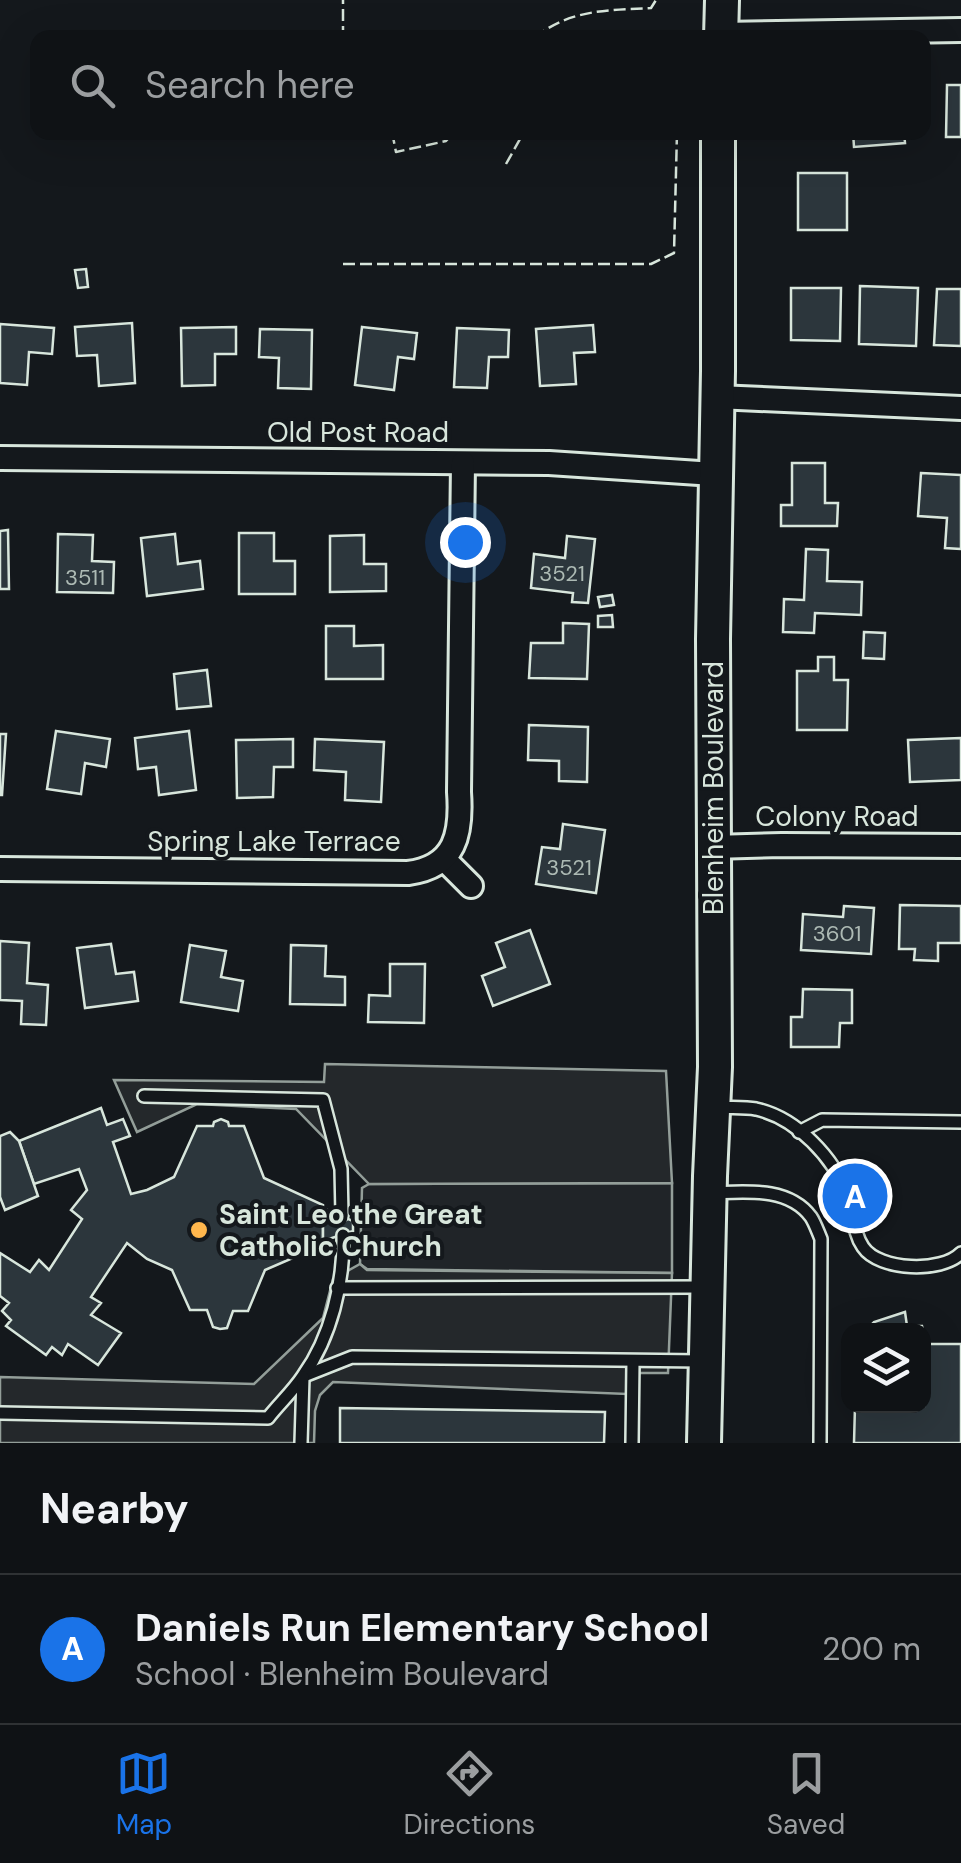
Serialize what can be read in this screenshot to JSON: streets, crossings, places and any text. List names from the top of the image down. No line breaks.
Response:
{"streets":{"main road":["Blenheim Boulevard"],"street":["Old Post Road","Colony Road","Spring Lake Terrace"]},"crossings":[["Old Post Road","Blenheim Boulevard"],["Blenheim Boulevard","Colony Road"]],"places":["Saint Leo the Great Catholic Church"],"house_numbers":["3521","3511","3521","3601"],"page":{"search":"Search here","pins":"A","heading":"Nearby","list":[{"mark":"A","name":"Daniels Run Elementary School","note":"School · Blenheim Boulevard","value":"200 m"}],"nav":["Map","Directions","Saved"]}}
